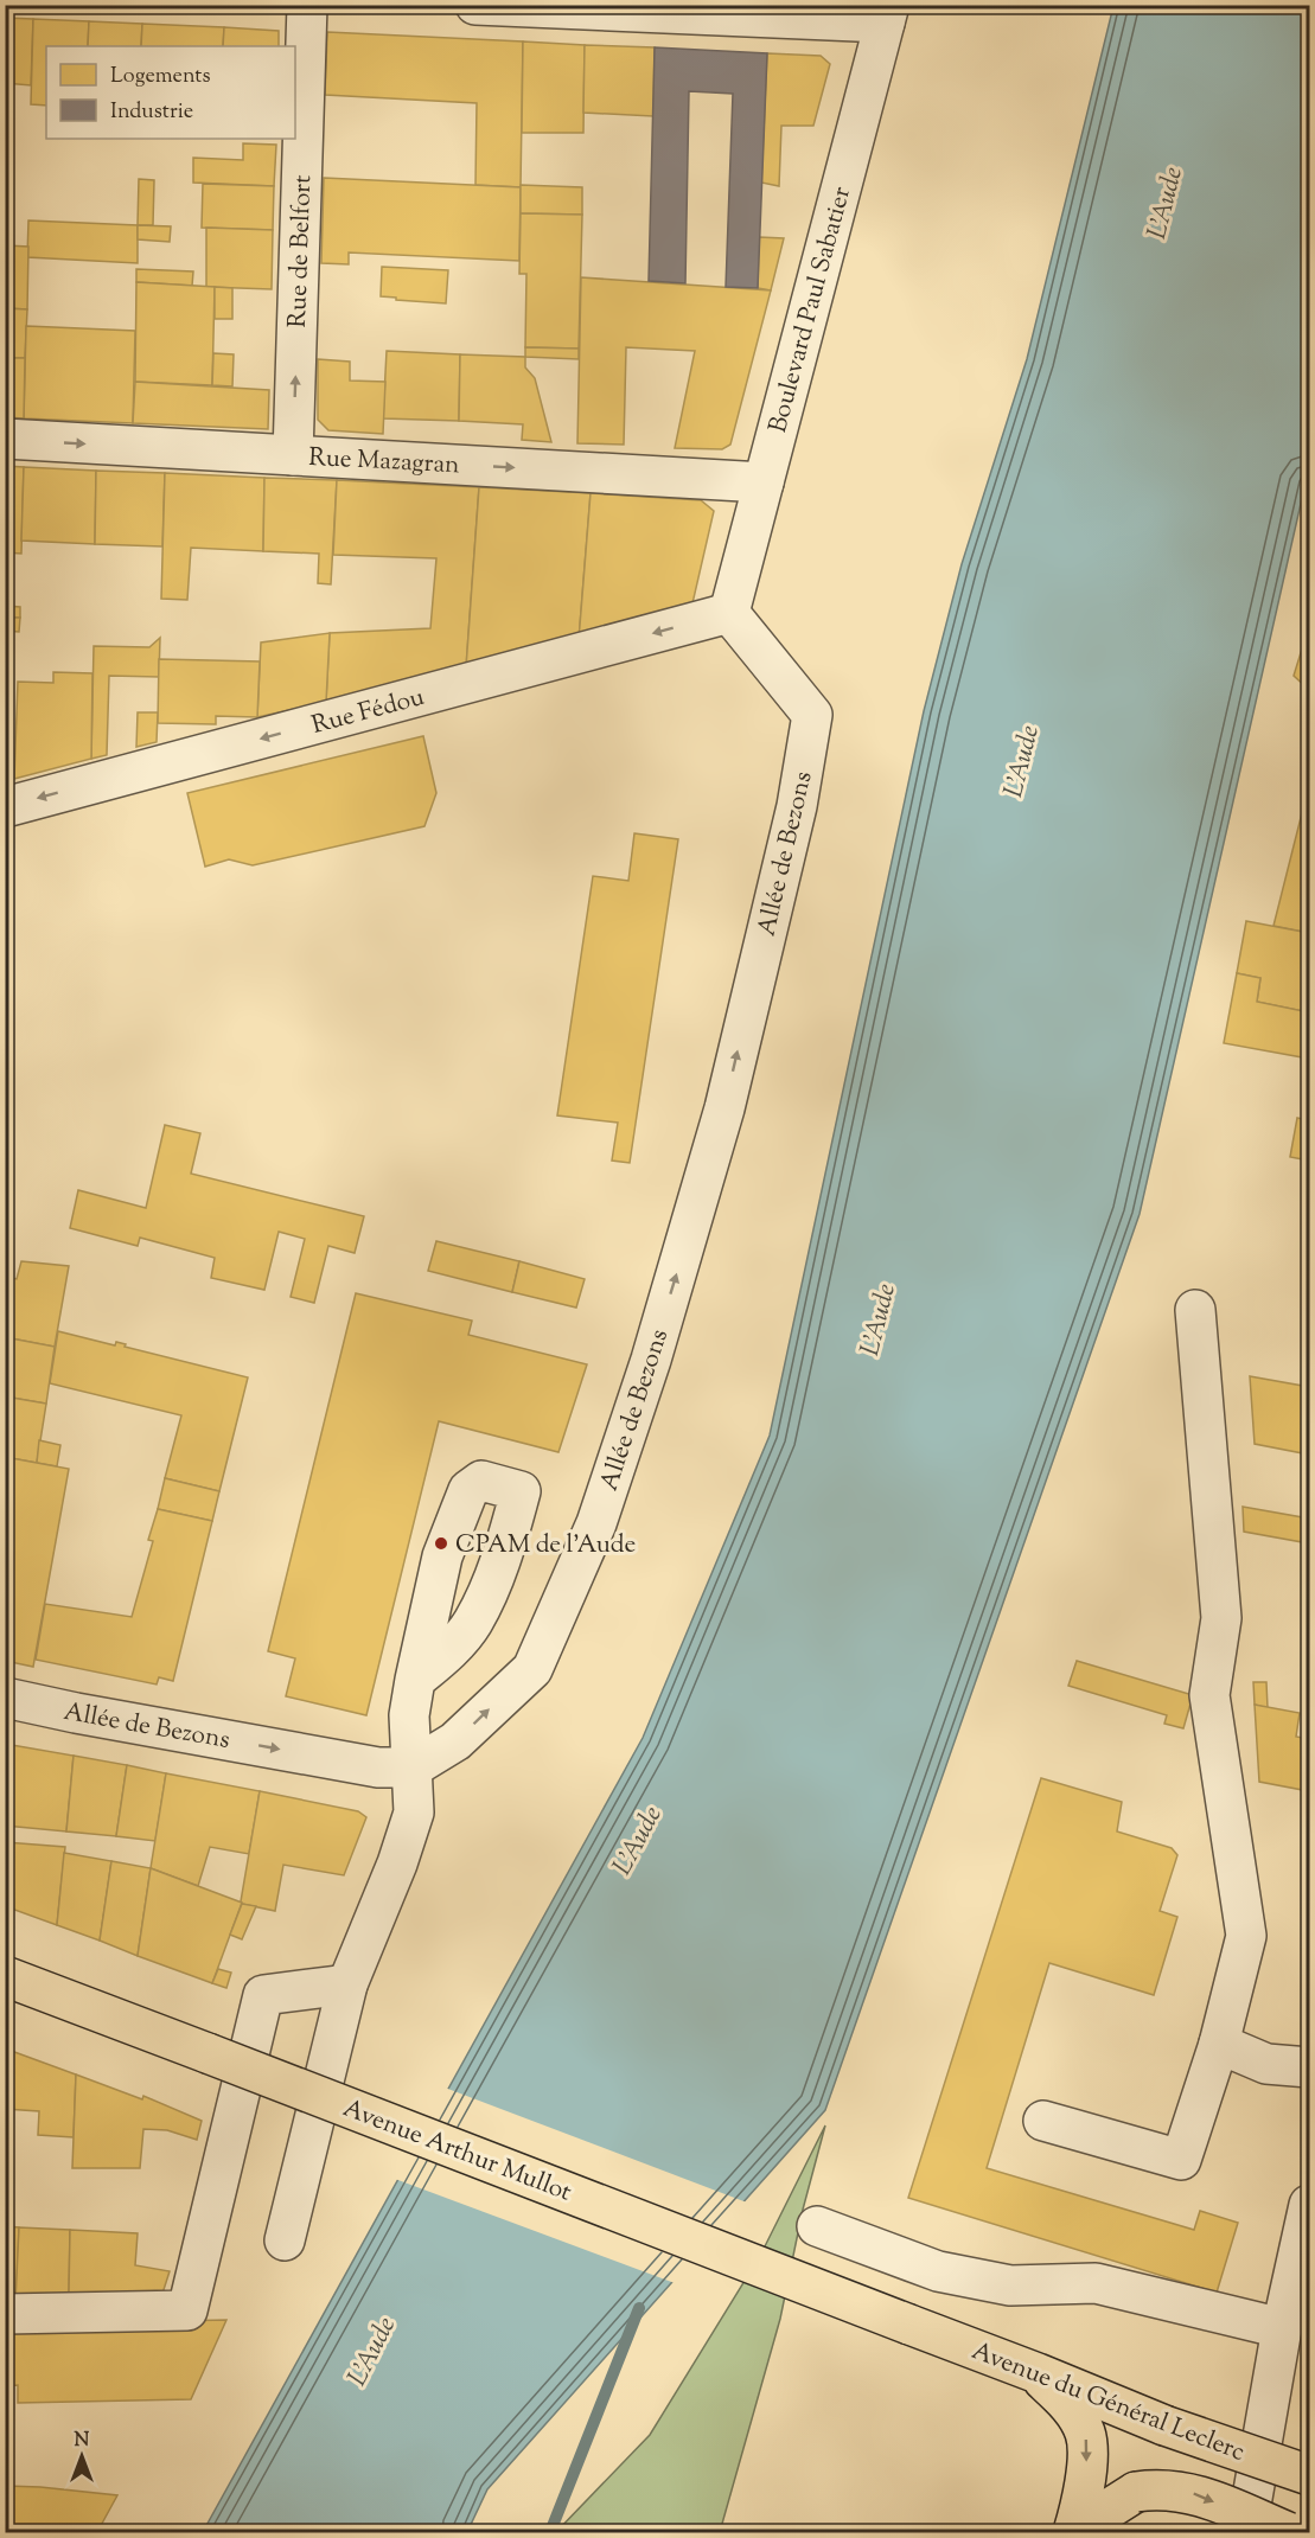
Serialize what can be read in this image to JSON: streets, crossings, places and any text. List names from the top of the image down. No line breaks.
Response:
{"streets":{"main road":["Avenue Arthur Mullot","Avenue du Général Leclerc"],"street":["Rue de Belfort","Boulevard Paul Sabatier","Rue Mazagran","Rue Fédou","Allée de Bezons"]},"crossings":[["Rue de Belfort","Rue Mazagran"],["Boulevard Paul Sabatier","Rue Mazagran"],["Boulevard Paul Sabatier","Rue Fédou"],["Boulevard Paul Sabatier","Allée de Bezons"],["Rue Fédou","Allée de Bezons"],["Avenue Arthur Mullot","Avenue du Général Leclerc"]],"one_way":["Rue de Belfort","Rue Mazagran","Rue Fédou"],"water":["L'Aude"],"places":["CPAM de l'Aude"],"legend":["Logements","Industrie"],"north":"top"}
